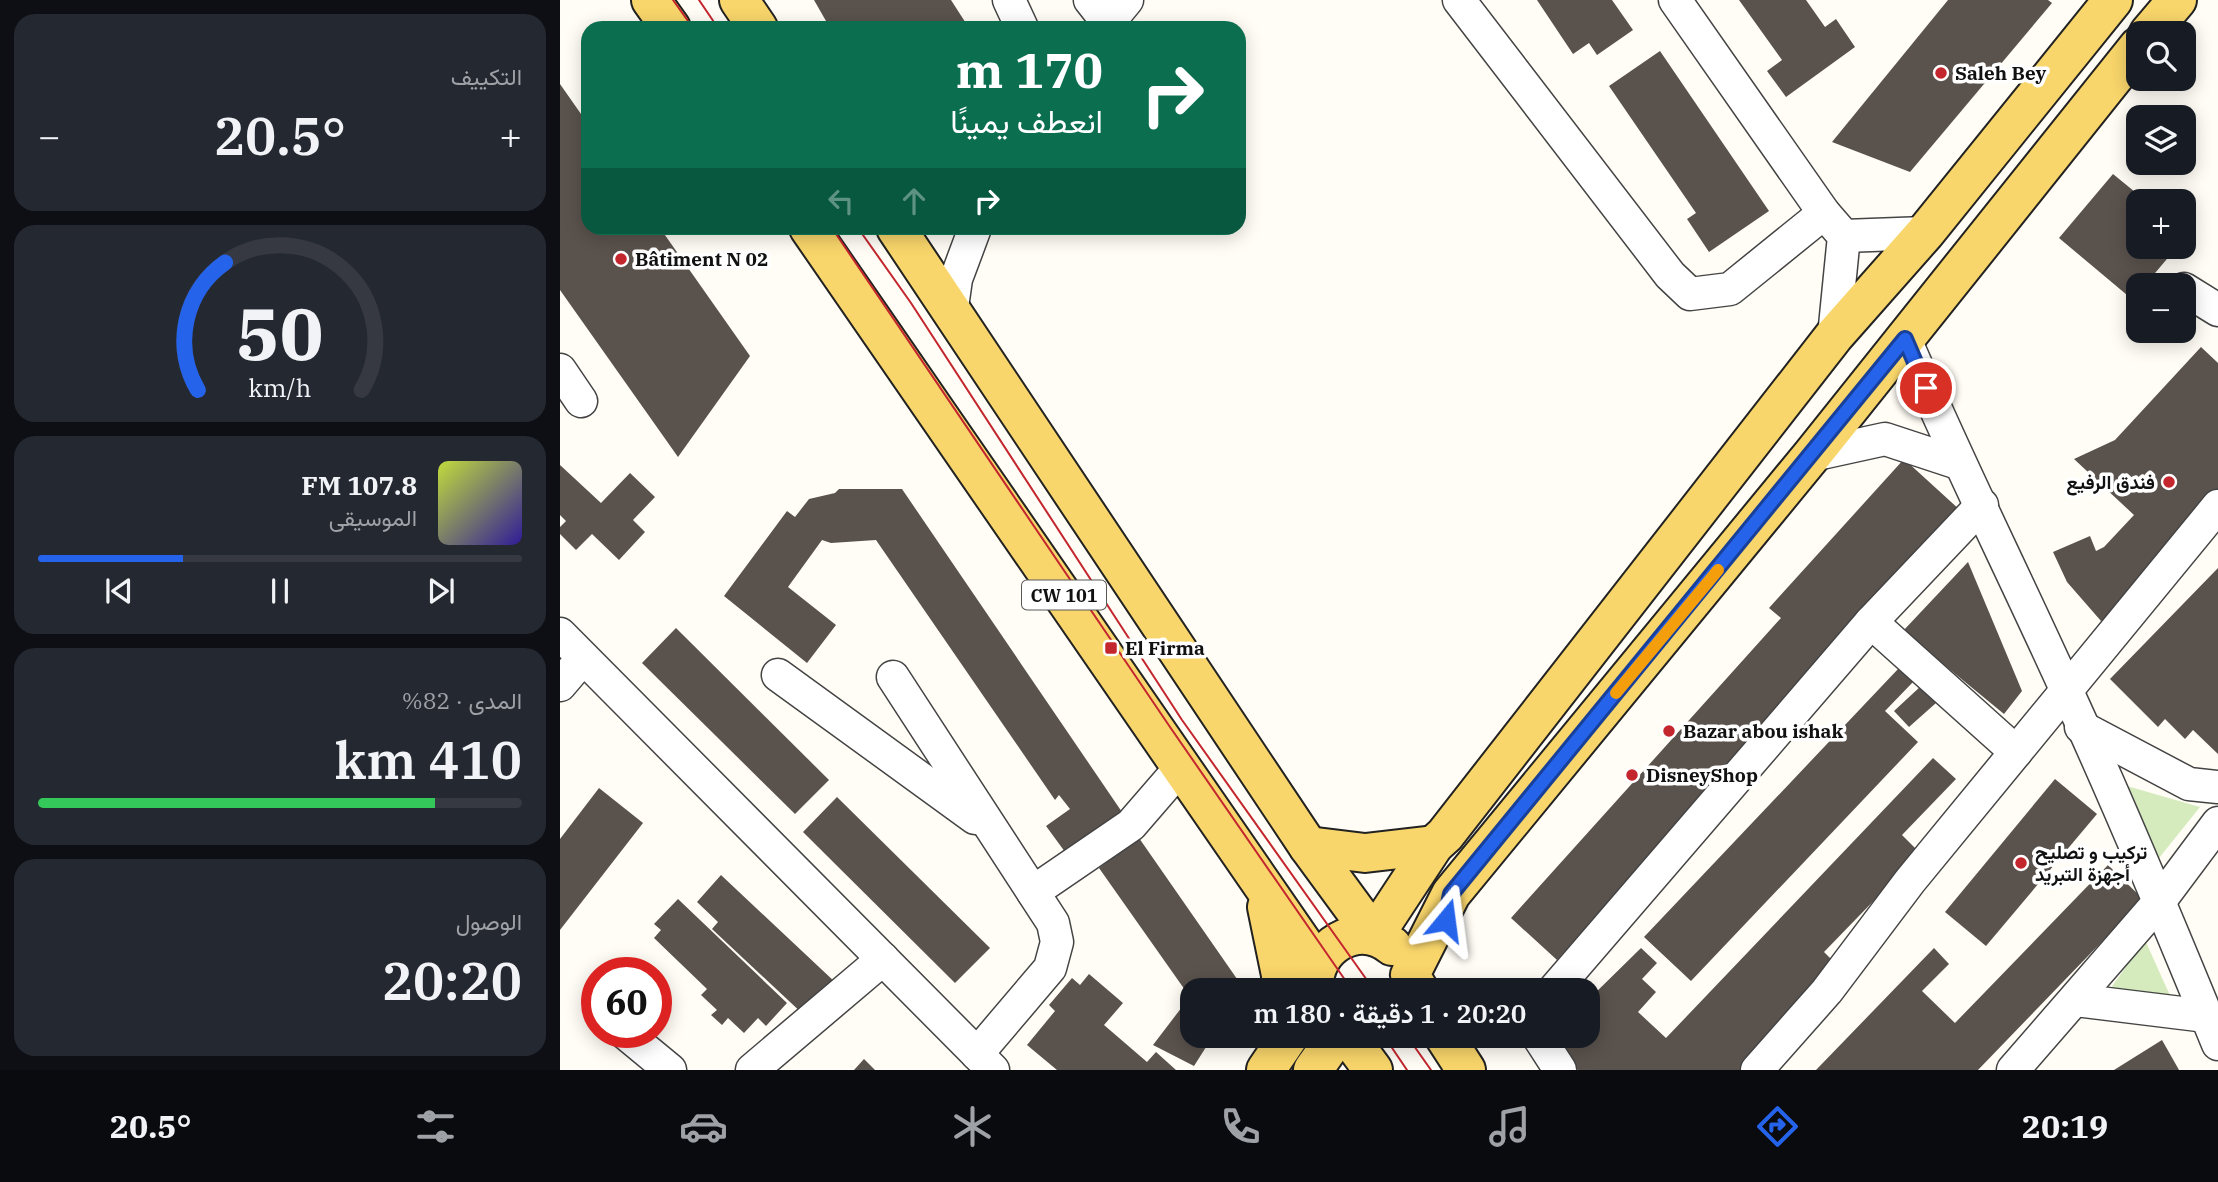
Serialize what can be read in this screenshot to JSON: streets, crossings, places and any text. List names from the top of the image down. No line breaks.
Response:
{"streets":{"main road":["CW 101"]},"places":{"other":["Saleh Bey","Bâtiment N 02","فندق الرفيع","Bazar abou ishak","DisneyShop","تركيب و تصليح أجهزة التبريد"],"transit":["El Firma"]},"page":{"tile":["التكييف",["المدى · 82%","410 km"],["الوصول","20:20"]],"map_buttons":["+","−"],"turn":["170 m","انعطف يمينًا"],"heat":["−","20.5°","+"],"song":["107.8 FM","الموسيقى"],"limit":"60","trip":"20:20 · 1 دقيقة · 180 m","tabs":["20:19","20.5°"],"gauge":["50","km/h"]}}
